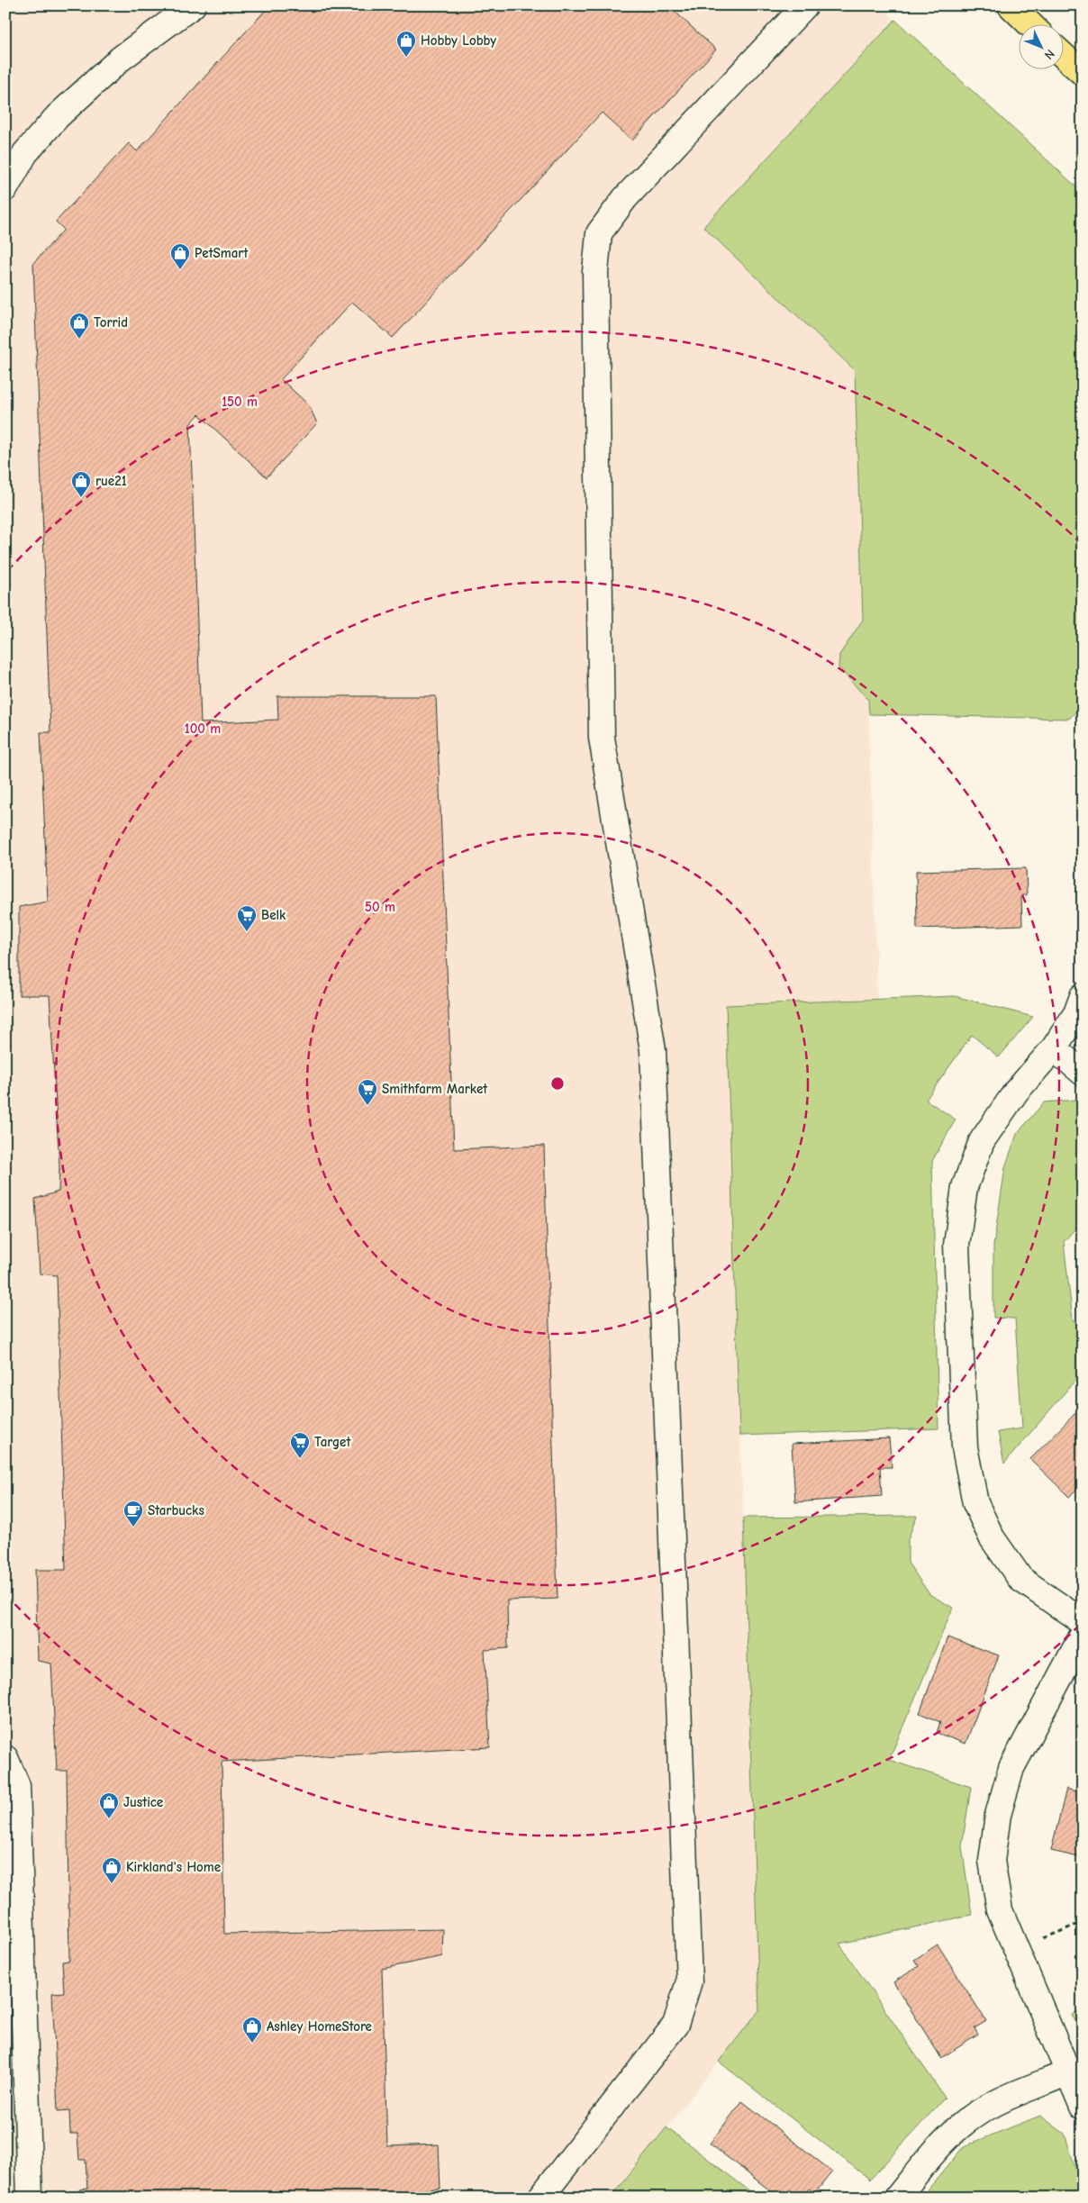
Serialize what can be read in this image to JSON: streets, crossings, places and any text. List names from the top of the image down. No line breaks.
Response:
{"places":{"shop":["Hobby Lobby","PetSmart","Torrid","rue21","Justice","Kirkland's Home","Ashley HomeStore"],"supermarket":["Belk","Smithfarm Market","Target"],"cafe":["Starbucks"]},"north":"bottom right","rings":["150 m","100 m","50 m"]}
